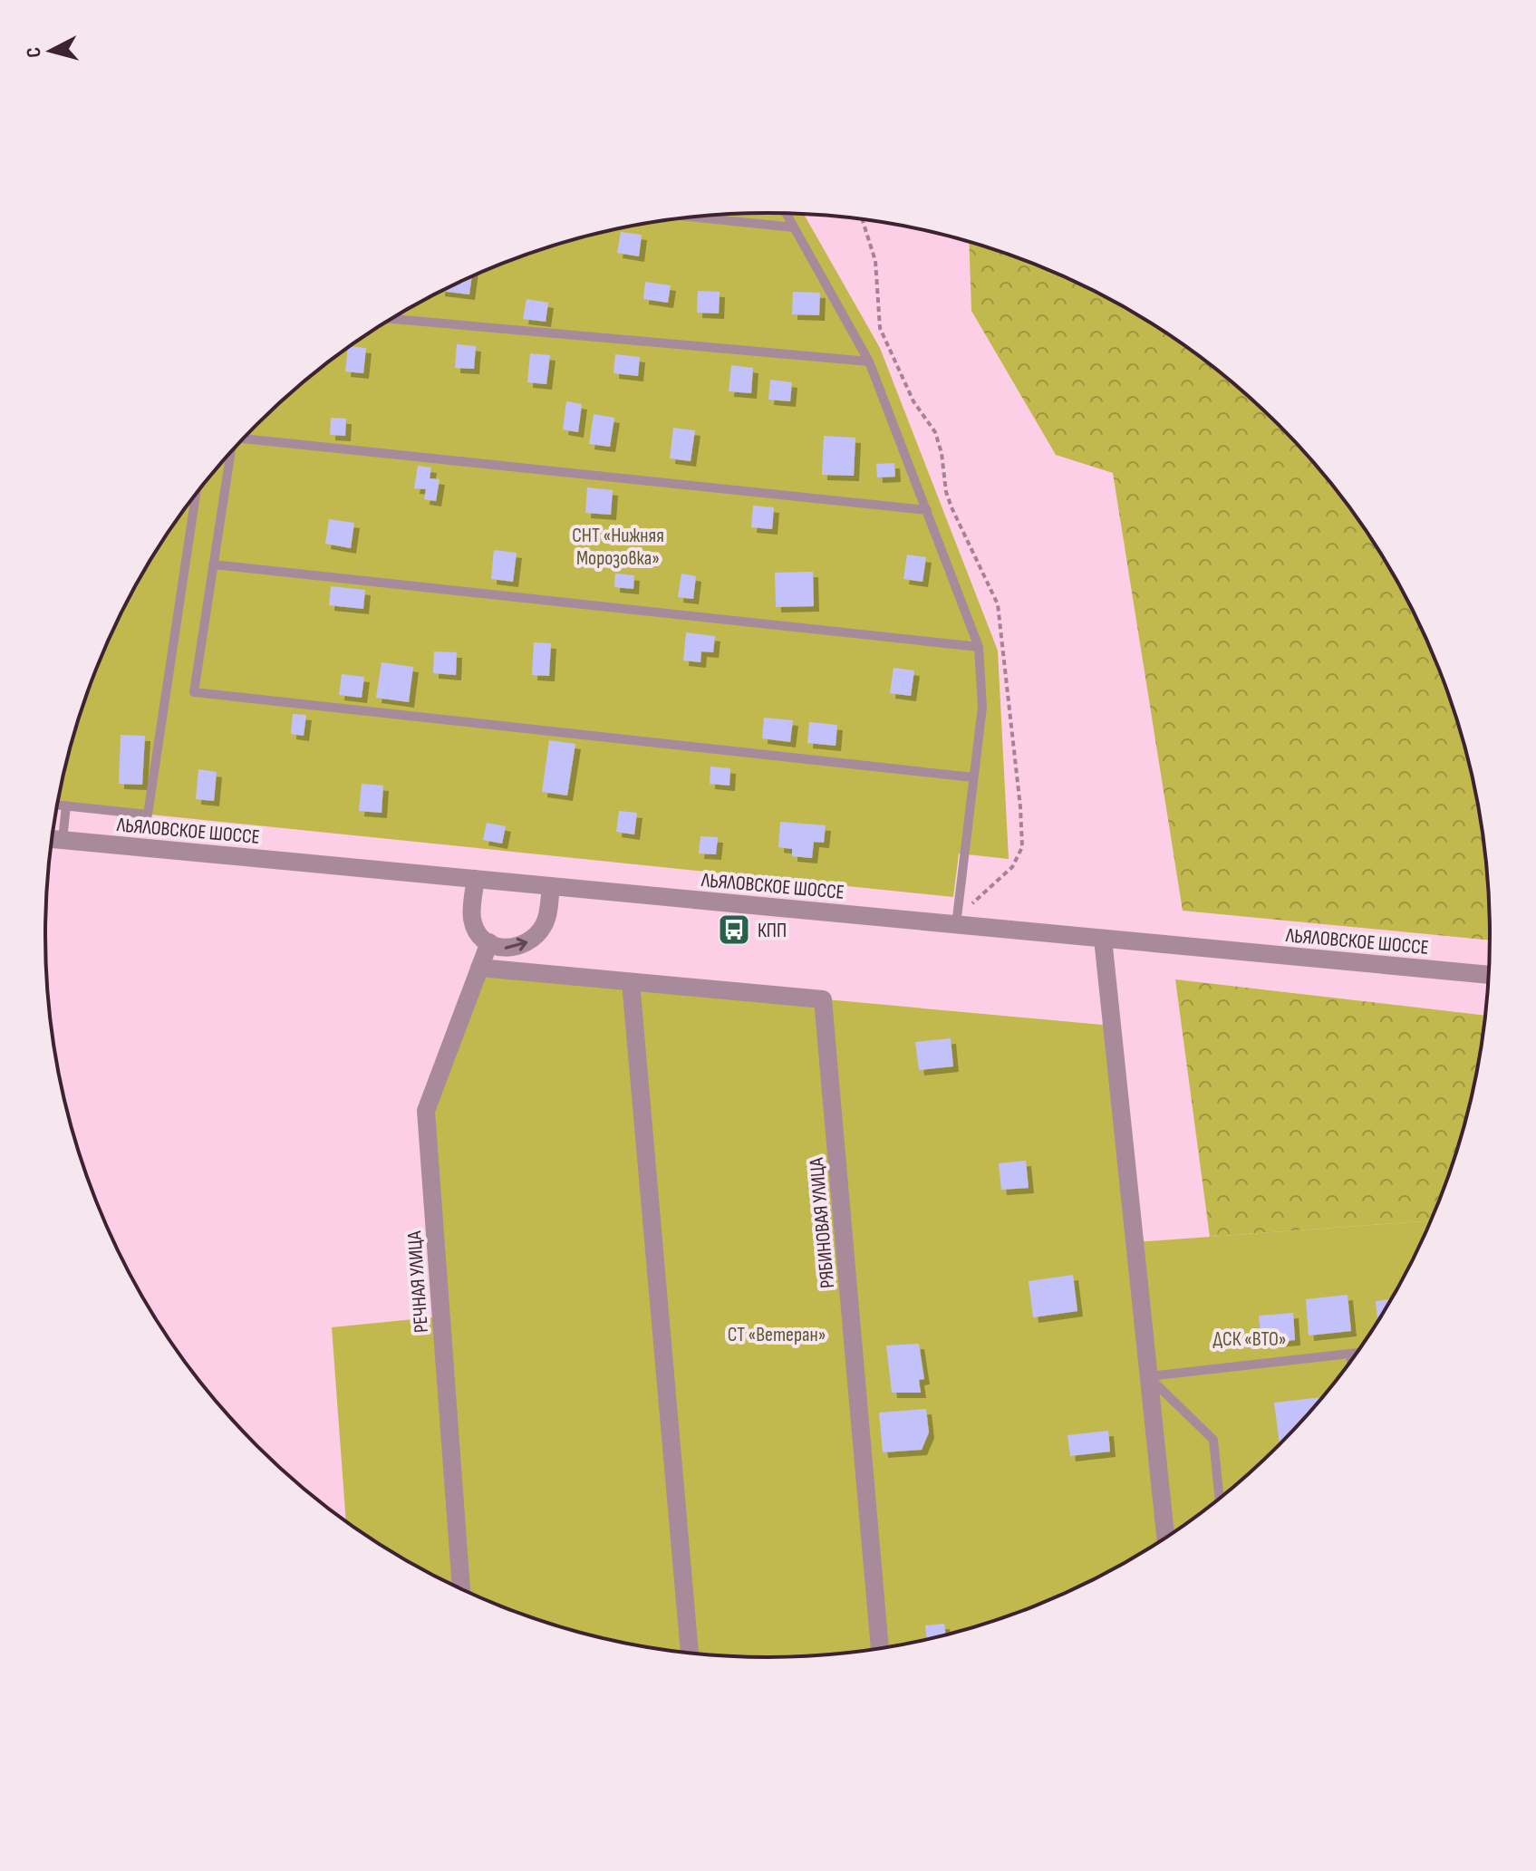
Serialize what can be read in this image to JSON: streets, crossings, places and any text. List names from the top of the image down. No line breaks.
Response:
{"streets":{"street":["ЛЬЯЛОВСКОЕ ШОССЕ","РЯБИНОВАЯ УЛИЦА","РЕЧНАЯ УЛИЦА"]},"parks":["СНТ «Нижняя Морозовка»","СТ «Ветеран»","ДСК «ВТО»"],"places":{"bus stop":["КПП"]},"north":"left"}
